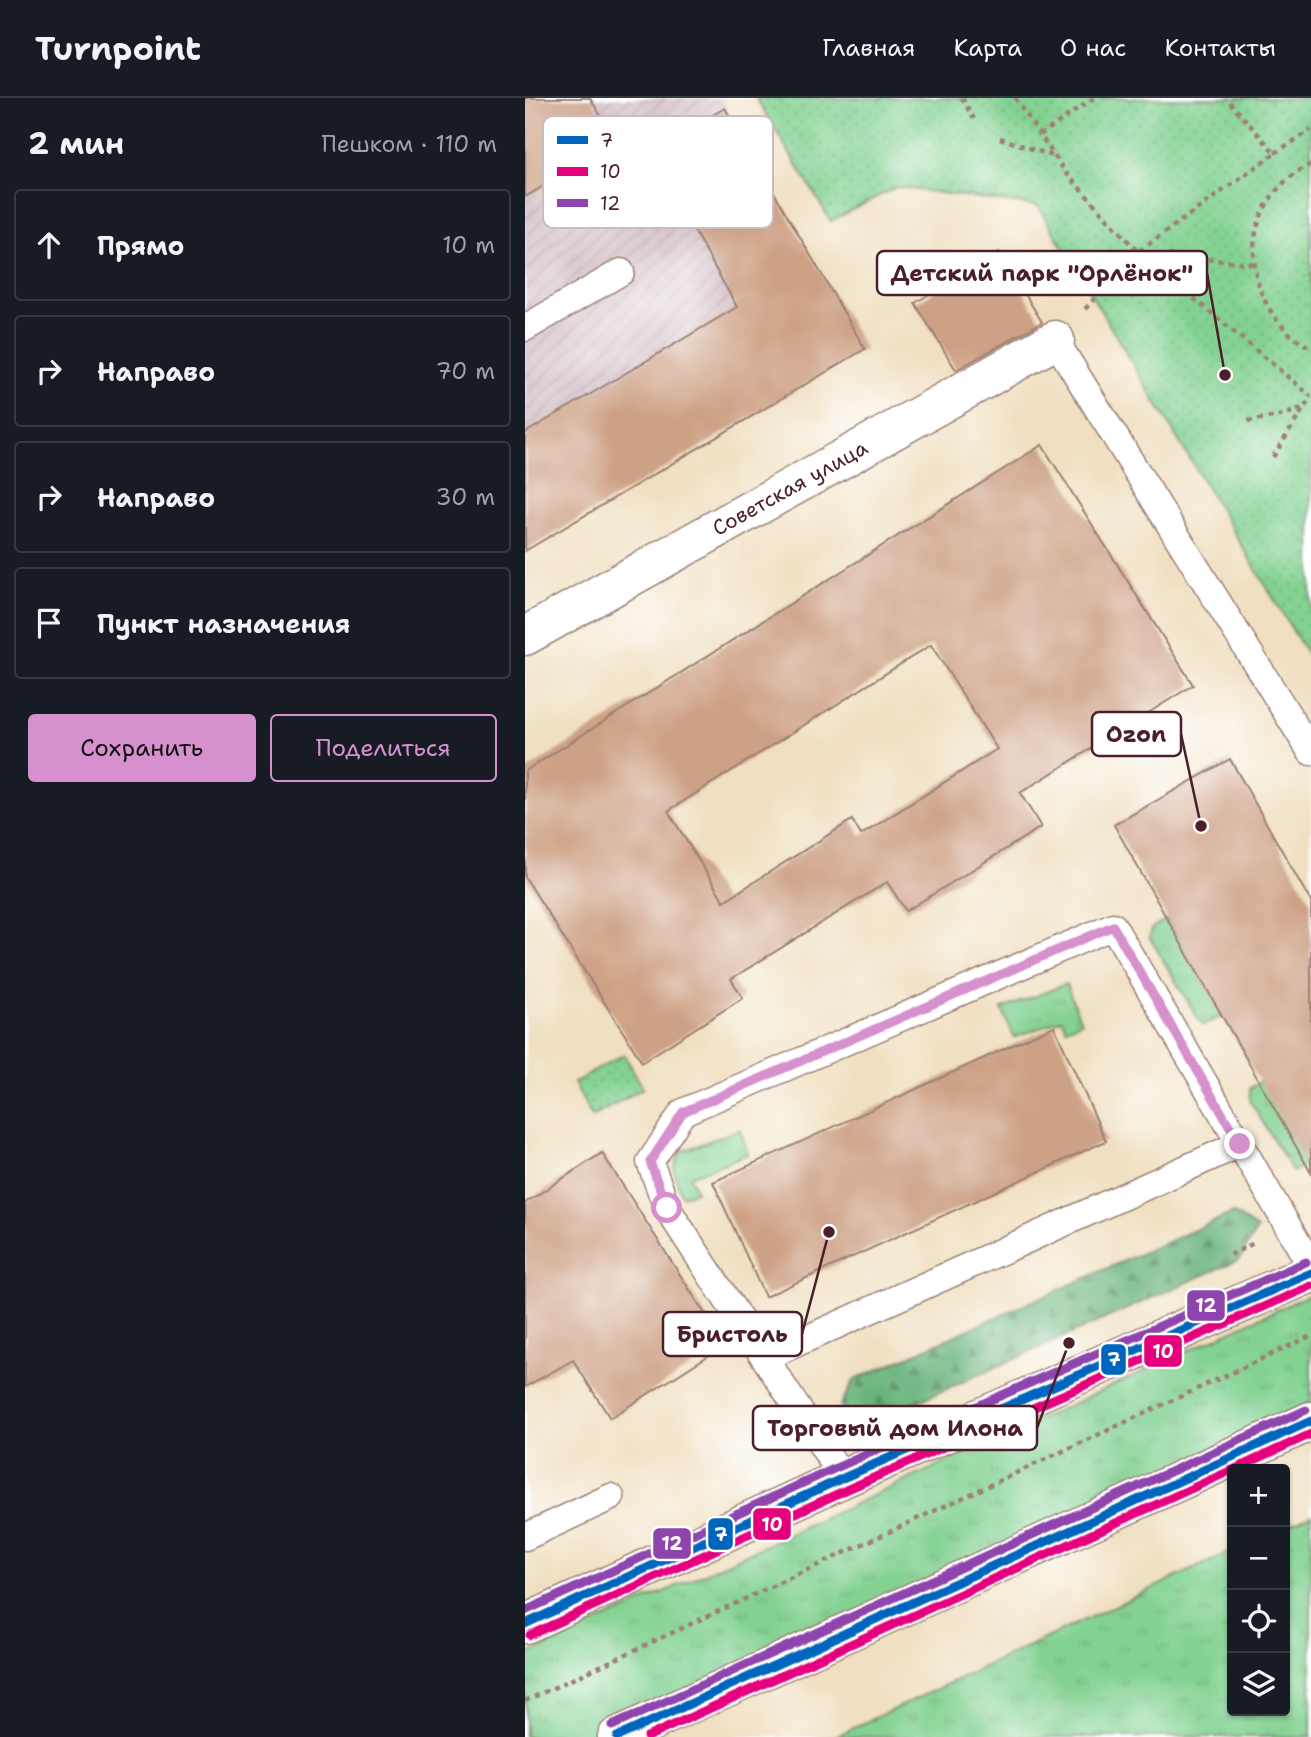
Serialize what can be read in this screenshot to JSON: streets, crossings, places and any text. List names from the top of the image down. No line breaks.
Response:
{"streets":{"street":["Советская улица"]},"places":["Детский парк \"Орлёнок\"","Ozon","Бристоль","Торговый дом Илона"],"lines":["transit line 12","transit line 7","transit line 10"],"legend":["7","10","12"],"page":{"header":"Turnpoint","nav":["Главная","Карта","О нас","Контакты"],"heading":["2 мин","Пешком · 110 m"],"list":[["Прямо","10 m"],["Направо","70 m"],["Направо","30 m"],"Пункт назначения"],"buttons":["Сохранить","Поделиться"],"map_buttons":["+","−"]}}
